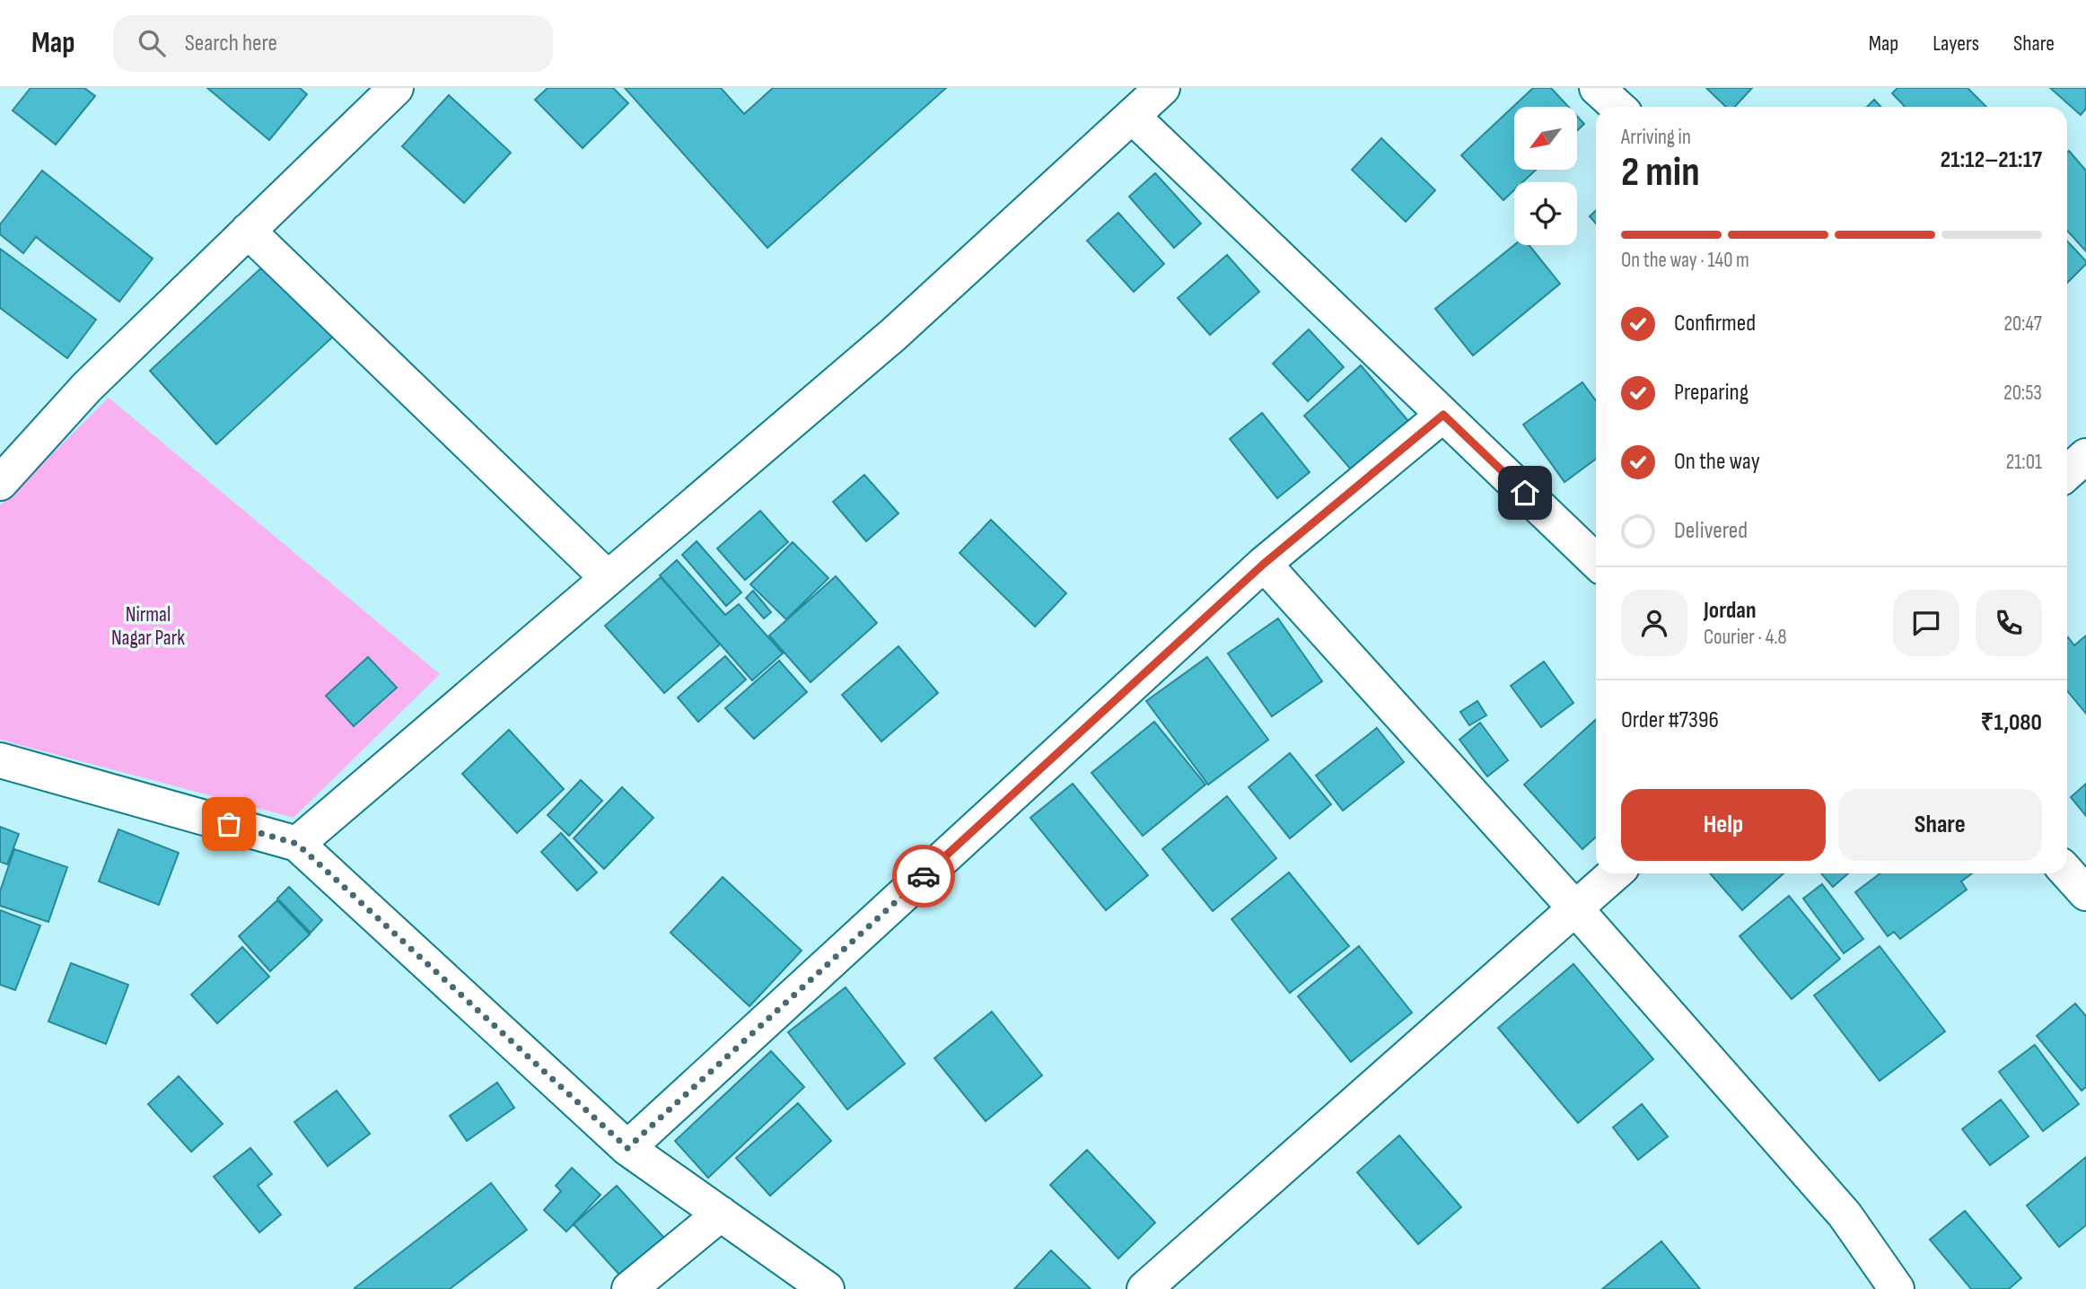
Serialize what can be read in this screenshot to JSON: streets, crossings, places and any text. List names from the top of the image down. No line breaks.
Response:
{"parks":["Nirmal Nagar Park"],"north":"bottom left","page":{"header":"Map","search":"Search here","nav":["Map","Layers","Share"],"heading":["2 min","Arriving in","21:12–21:17"],"panel":["Jordan","Courier · 4.8","Order #7396","₹1,080"],"bar":"On the way · 140 m","list":[["Confirmed","20:47"],["Preparing","20:53"],["On the way","21:01"],"Delivered"],"buttons":["Help","Share"]}}
